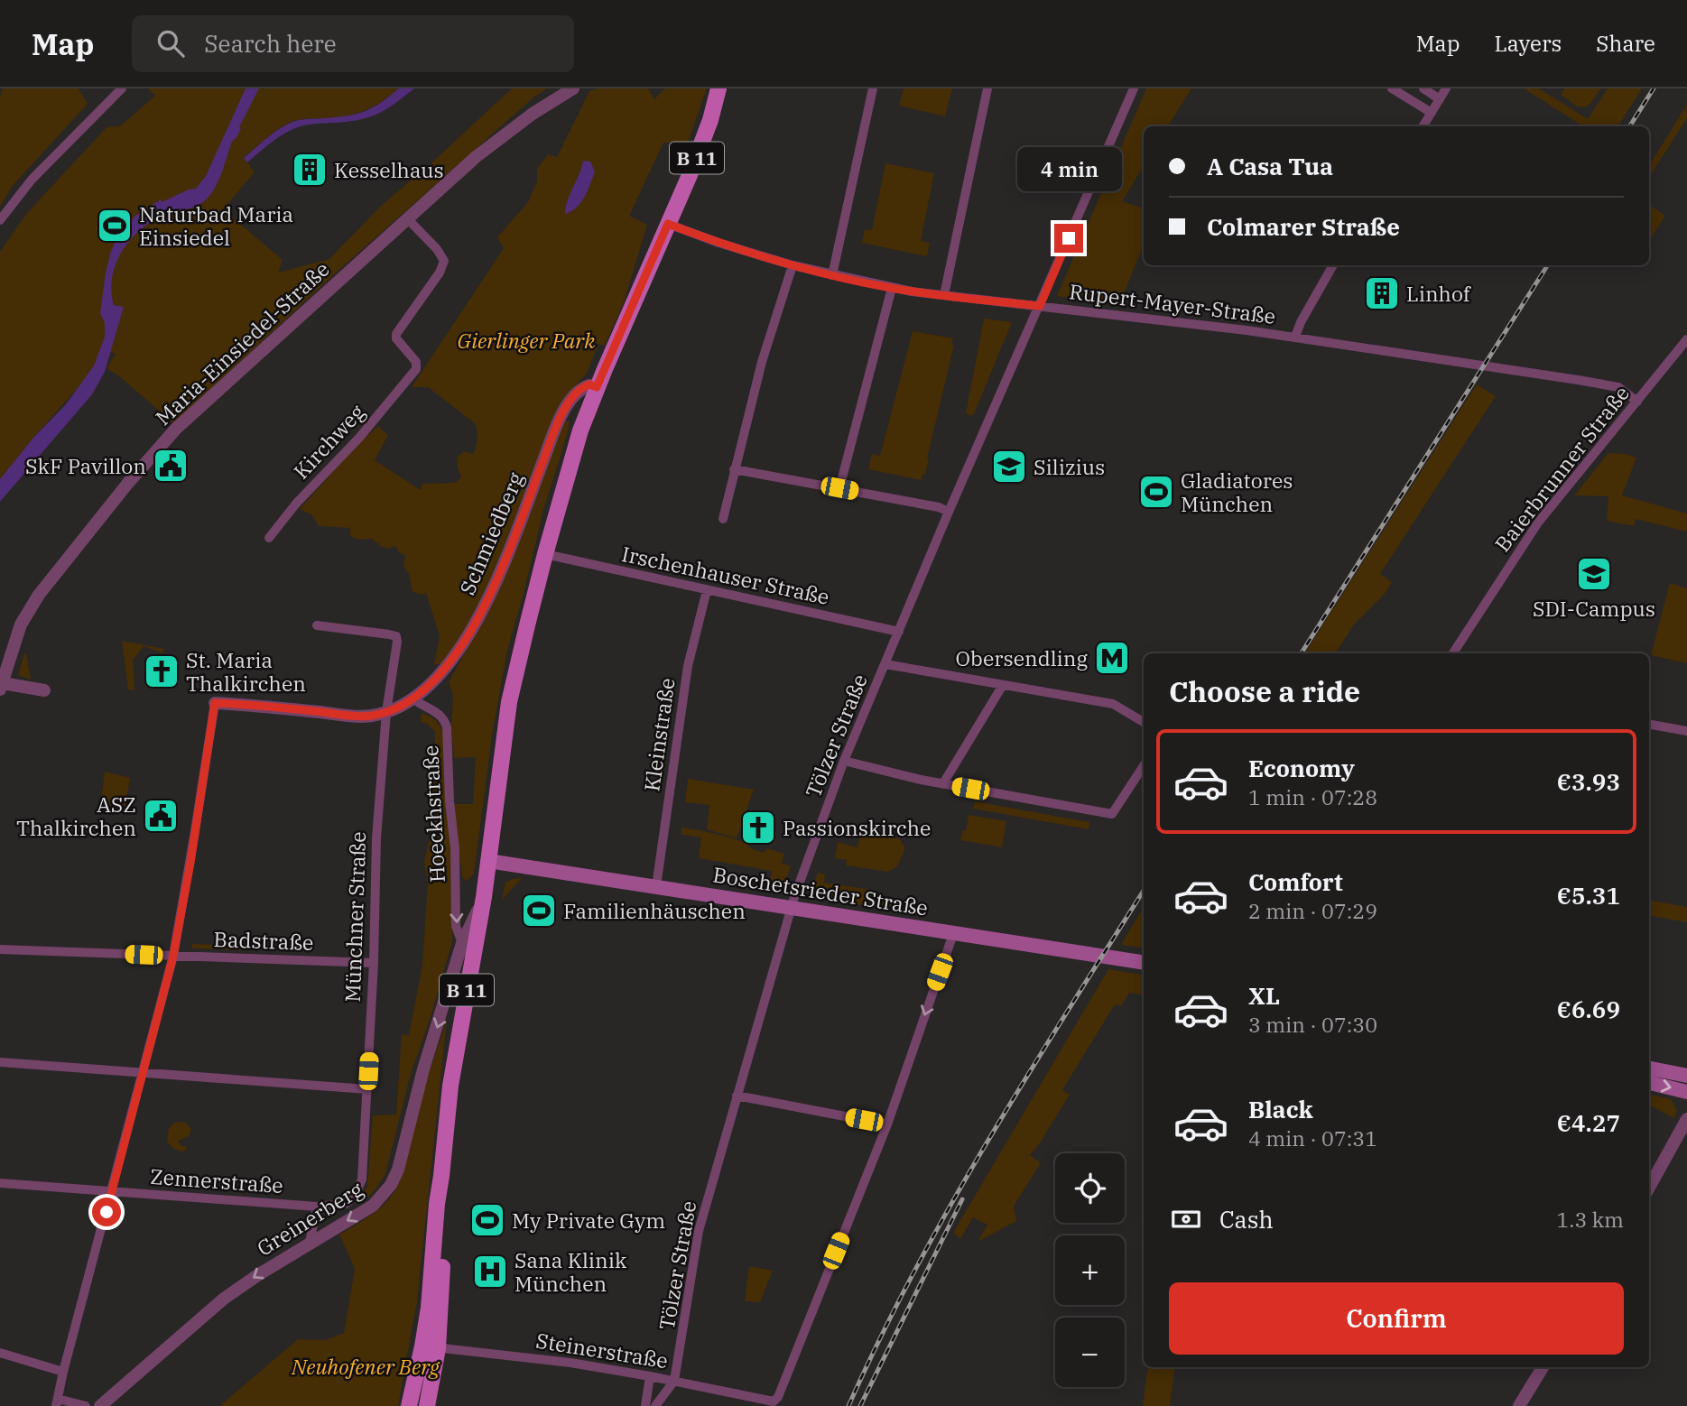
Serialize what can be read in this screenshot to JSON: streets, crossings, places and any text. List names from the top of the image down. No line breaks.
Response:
{"streets":{"main road":["B 11","Boschetsrieder Straße"],"street":["Rupert-Mayer-Straße","Maria-Einsiedel-Straße","Kirchweg","Baierbrunner Straße","Schmiedberg","Irschenhauser Straße","Kleinstraße","Tölzer Straße","Hoeckhstraße","Münchner Straße","Badstraße","Zennerstraße","Greinerberg","Steinerstraße"]},"crossings":[["B 11","Rupert-Mayer-Straße"],["B 11","Schmiedberg"],["B 11","Irschenhauser Straße"],["B 11","Boschetsrieder Straße"],["B 11","Greinerberg"],["B 11","Steinerstraße"],["Rupert-Mayer-Straße","Baierbrunner Straße"],["Rupert-Mayer-Straße","Tölzer Straße"],["Maria-Einsiedel-Straße","Kirchweg"],["Schmiedberg","Hoeckhstraße"],["Schmiedberg","Münchner Straße"],["Irschenhauser Straße","Kleinstraße"],["Irschenhauser Straße","Tölzer Straße"],["Kleinstraße","Boschetsrieder Straße"],["Tölzer Straße","Boschetsrieder Straße"],["Tölzer Straße","Steinerstraße"],["Hoeckhstraße","Greinerberg"],["Münchner Straße","Badstraße"],["Münchner Straße","Zennerstraße"]],"one_way":["Hoeckhstraße","Greinerberg"],"parks":["Gierlinger Park","Neuhofener Berg"],"places":{"building":["Kesselhaus","Linhof"],"sports":["Naturbad Maria Einsiedel","Gladiatores München","Familienhäuschen","My Private Gym"],"public building":["SkF Pavillon","ASZ Thalkirchen"],"school or university":["Silizius","SDI-Campus"],"metro station":["Obersendling"],"church":["St. Maria Thalkirchen","Passionskirche"],"hospital":["Sana Klinik München"]},"page":{"header":"Map","search":"Search here","nav":["Map","Layers","Share"],"banner":["A Casa Tua","Colmarer Straße"],"bubble":"4 min","heading":"Choose a ride","list":[{"name":"Economy","note":"1 min · 07:28","value":"€3.93"},{"name":"Comfort","note":"2 min · 07:29","value":"€5.31"},{"name":"XL","note":"3 min · 07:30","value":"€6.69"},{"name":"Black","note":"4 min · 07:31","value":"€4.27"}],"map_buttons":["+","−"],"pay":["Cash","1.3 km"],"buttons":"Confirm"}}
